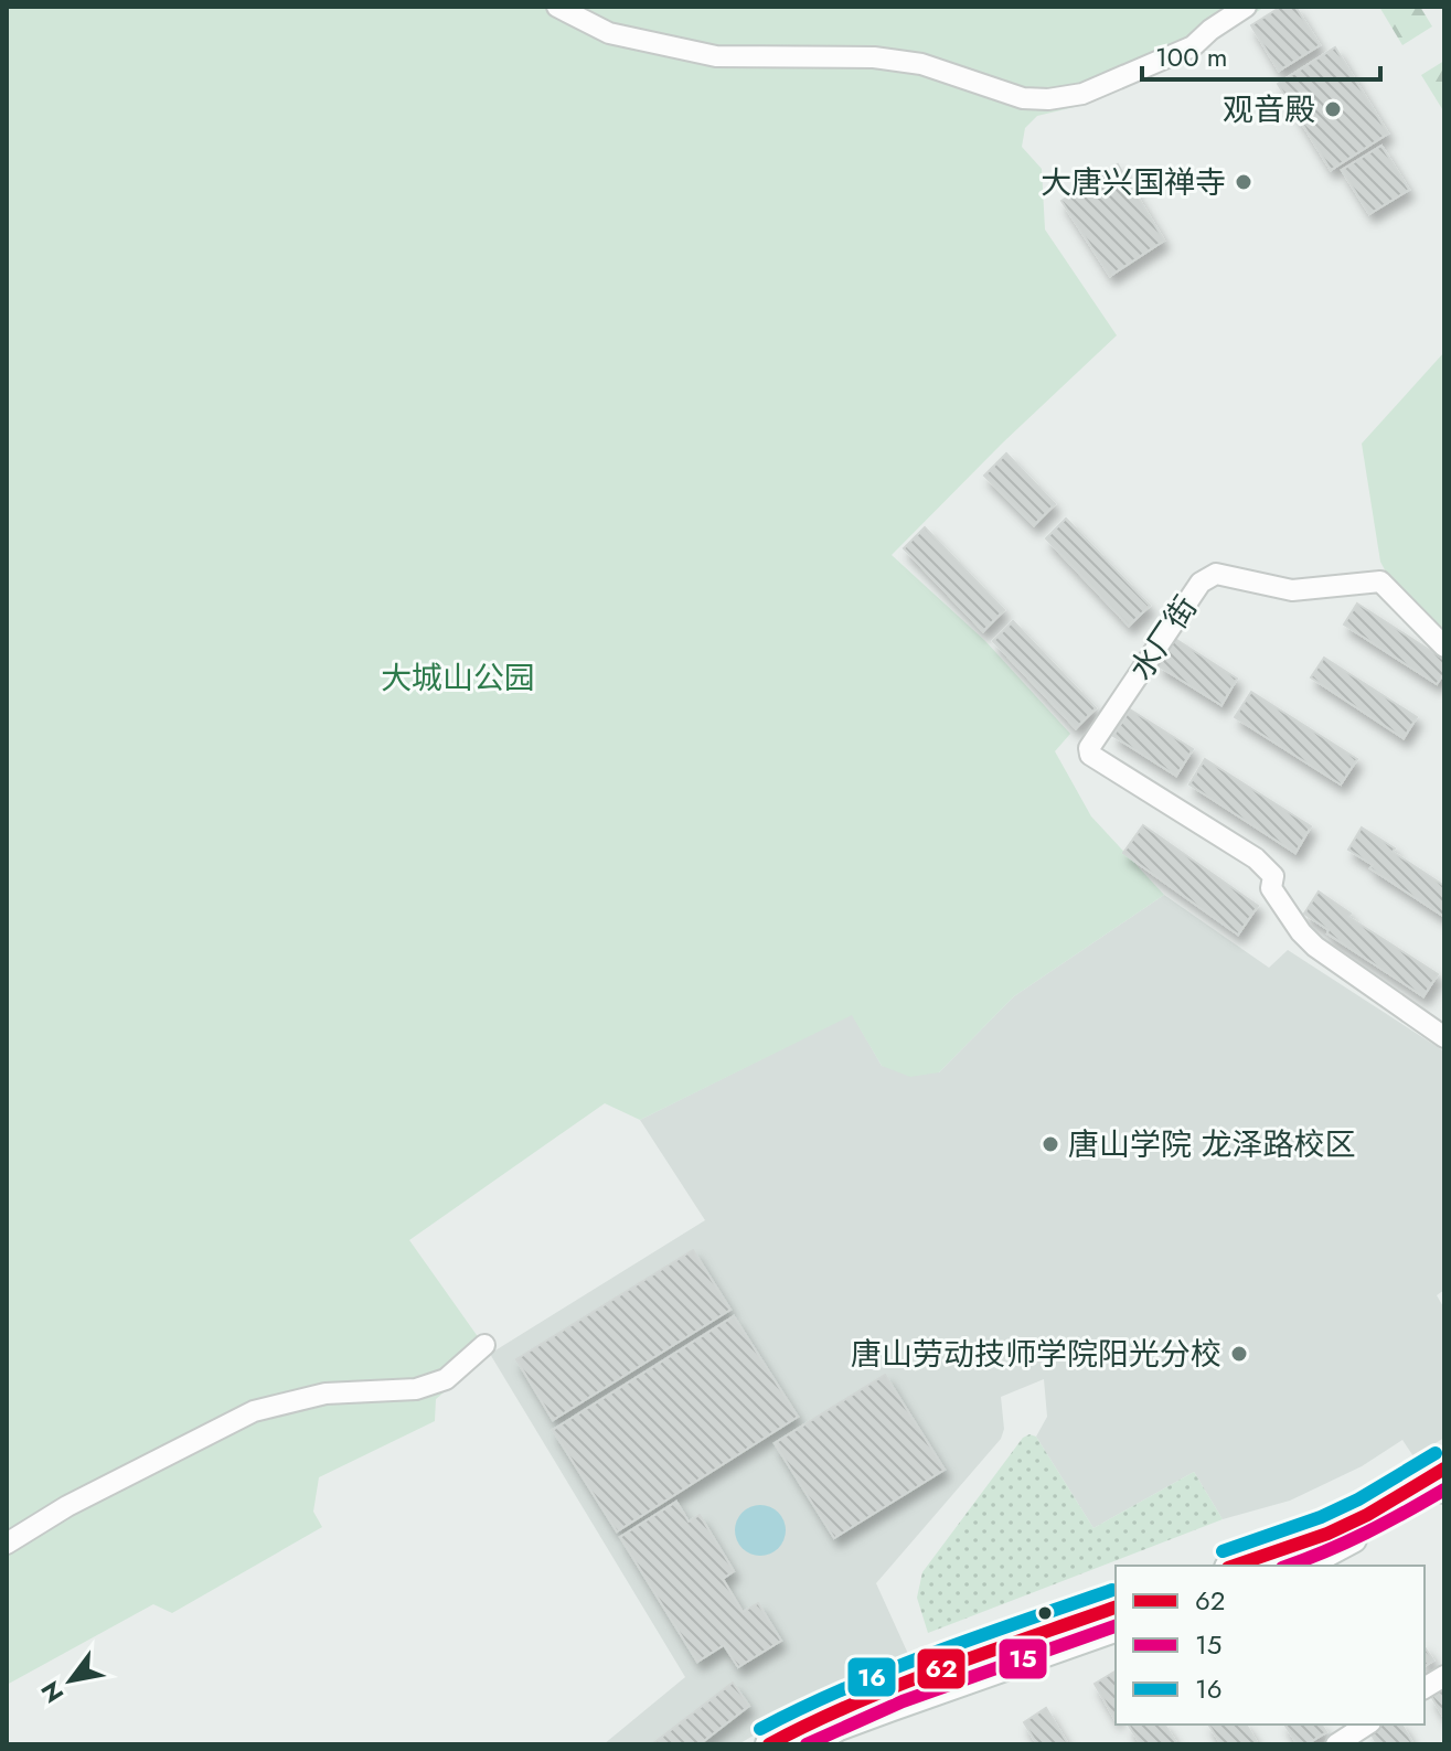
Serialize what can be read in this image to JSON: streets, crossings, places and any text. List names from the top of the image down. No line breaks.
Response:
{"streets":{"street":["水厂街"]},"parks":["大城山公园"],"places":["观音殿","大唐兴国禅寺","唐山学院 龙泽路校区","唐山劳动技师学院阳光分校"],"lines":["transit line 16","transit line 62","transit line 15"],"legend":["62","15","16"],"scale_bar":"100 m","north":"bottom left"}
